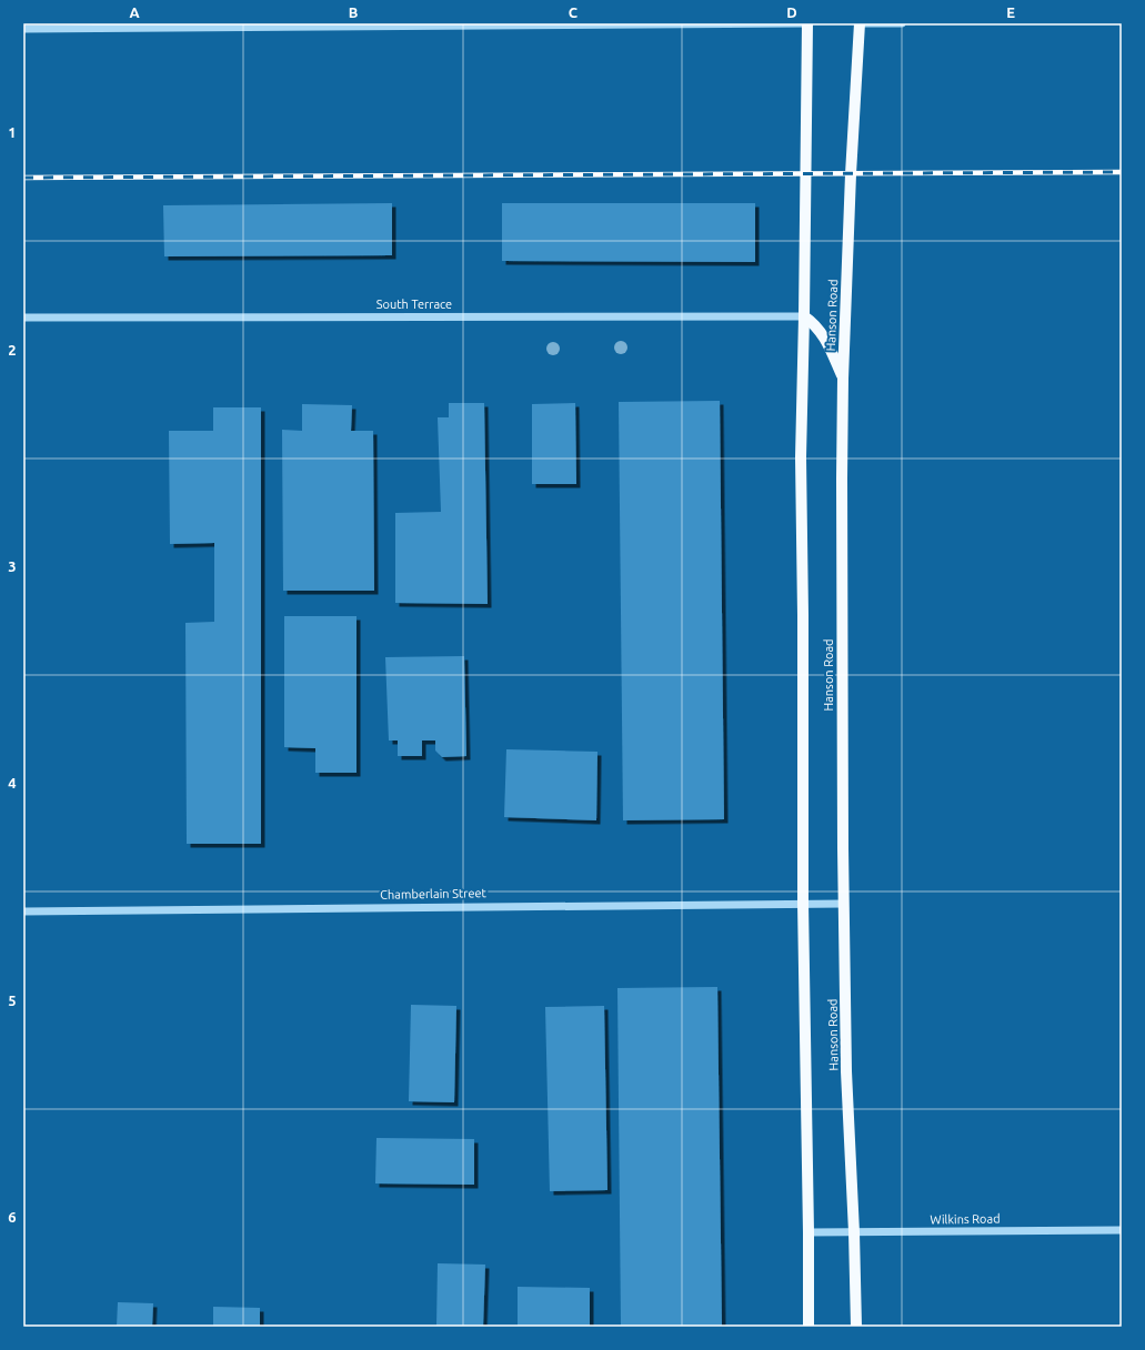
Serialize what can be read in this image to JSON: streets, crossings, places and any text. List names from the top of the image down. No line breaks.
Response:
{"streets":{"main road":["Hanson Road"],"street":["South Terrace","Chamberlain Street","Wilkins Road"]},"crossings":[["Hanson Road","Chamberlain Street"],["Hanson Road","Wilkins Road"]],"grid":{"columns":["A","B","C","D","E"],"rows":["1","2","3","4","5","6"]}}
